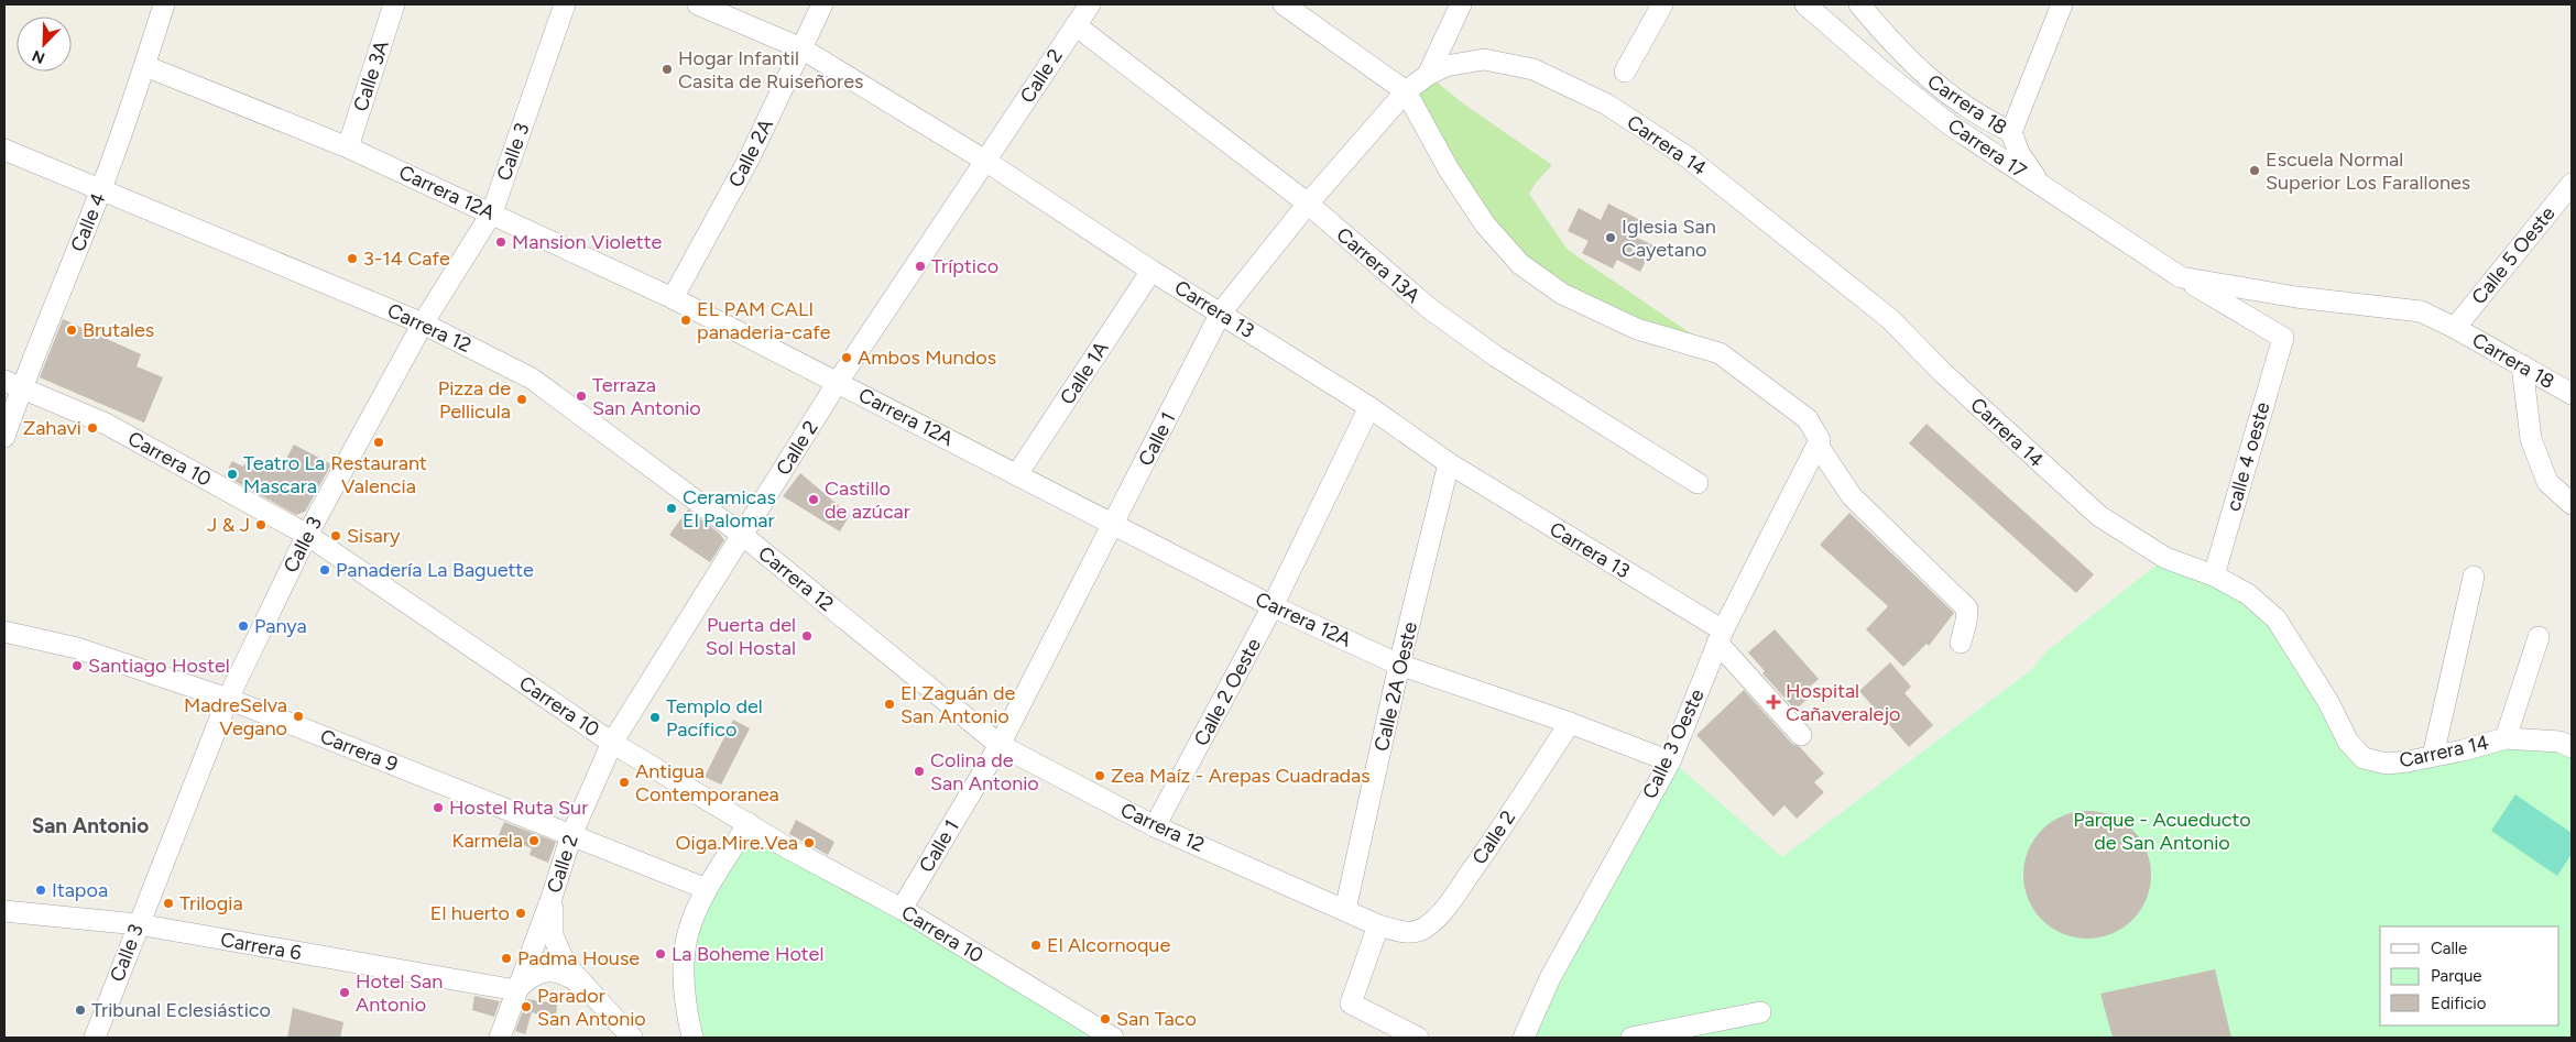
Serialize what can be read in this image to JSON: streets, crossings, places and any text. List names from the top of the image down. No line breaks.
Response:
{"streets":{"street":["Calle 3A","Calle 2","Carrera 18","Carrera 14","Carrera 17","Calle 3","Calle 2A","Carrera 12A","Calle 4","Calle 5 Oeste","Carrera 13A","Carrera 13","Carrera 12","Calle 1A","Calle 1","calle 4 oeste","Carrera 10","Calle 2A Oeste","Calle 2 Oeste","Calle 3 Oeste","Carrera 9","Carrera 6"]},"crossings":[["Calle 3A","Carrera 12A"],["Calle 2","Carrera 12A"],["Calle 2","Carrera 13A"],["Calle 2","Carrera 13"],["Calle 2","Carrera 12"],["Calle 2","Carrera 10"],["Calle 2","Carrera 9"],["Calle 2","Carrera 6"],["Carrera 18","Carrera 17"],["Carrera 18","Calle 5 Oeste"],["Carrera 14","Calle 1"],["Carrera 14","calle 4 oeste"],["Carrera 17","Calle 5 Oeste"],["Carrera 17","calle 4 oeste"],["Calle 3","Carrera 12A"],["Calle 3","Carrera 12"],["Calle 3","Carrera 10"],["Calle 3","Carrera 9"],["Calle 3","Carrera 6"],["Calle 2A","Carrera 12A"],["Calle 2A","Carrera 13"],["Carrera 12A","Calle 4"],["Carrera 12A","Calle 1A"],["Carrera 12A","Calle 1"],["Carrera 12A","Calle 2A Oeste"],["Carrera 12A","Calle 2 Oeste"],["Carrera 12A","Calle 3 Oeste"],["Calle 4","Carrera 12"],["Calle 4","Carrera 10"],["Carrera 13A","Calle 1"],["Carrera 13","Calle 1A"],["Carrera 13","Calle 1"],["Carrera 13","Calle 2A Oeste"],["Carrera 13","Calle 2 Oeste"],["Carrera 13","Calle 3 Oeste"],["Carrera 12","Calle 1"],["Carrera 12","Calle 2A Oeste"],["Carrera 12","Calle 2 Oeste"],["Calle 1","Carrera 10"]],"districts":["San Antonio"],"parks":["Parque - Acueducto de San Antonio"],"places":{"other":["Hogar Infantil Casita de Ruiseñores","Escuela Normal Superior Los Farallones","Iglesia San Cayetano","Mansion Violette","3-14 Cafe","Tríptico","EL PAM CALI panaderia-cafe","Brutales","Ambos Mundos","Terraza San Antonio","Pizza de Pellicula","Zahavi","Restaurant Valencia","Teatro La Mascara","Castillo de azúcar","Ceramicas El Palomar","J & J","Sisary","Panadería La Baguette","Panya","Puerta del Sol Hostal","Santiago Hostel","El Zaguán de San Antonio","MadreSelva Vegano","Templo del Pacífico","Colina de San Antonio","Zea Maíz - Arepas Cuadradas","Antigua Contemporanea","Hostel Ruta Sur","Karmela","Oiga.Mire.Vea","Itapoa","Trilogia","El huerto","El Alcornoque","La Boheme Hotel","Padma House","Hotel San Antonio","Parador San Antonio","Tribunal Eclesiástico","San Taco"],"health":["Hospital Cañaveralejo"]},"legend":["Calle","Parque","Edificio"],"north":"bottom left"}
